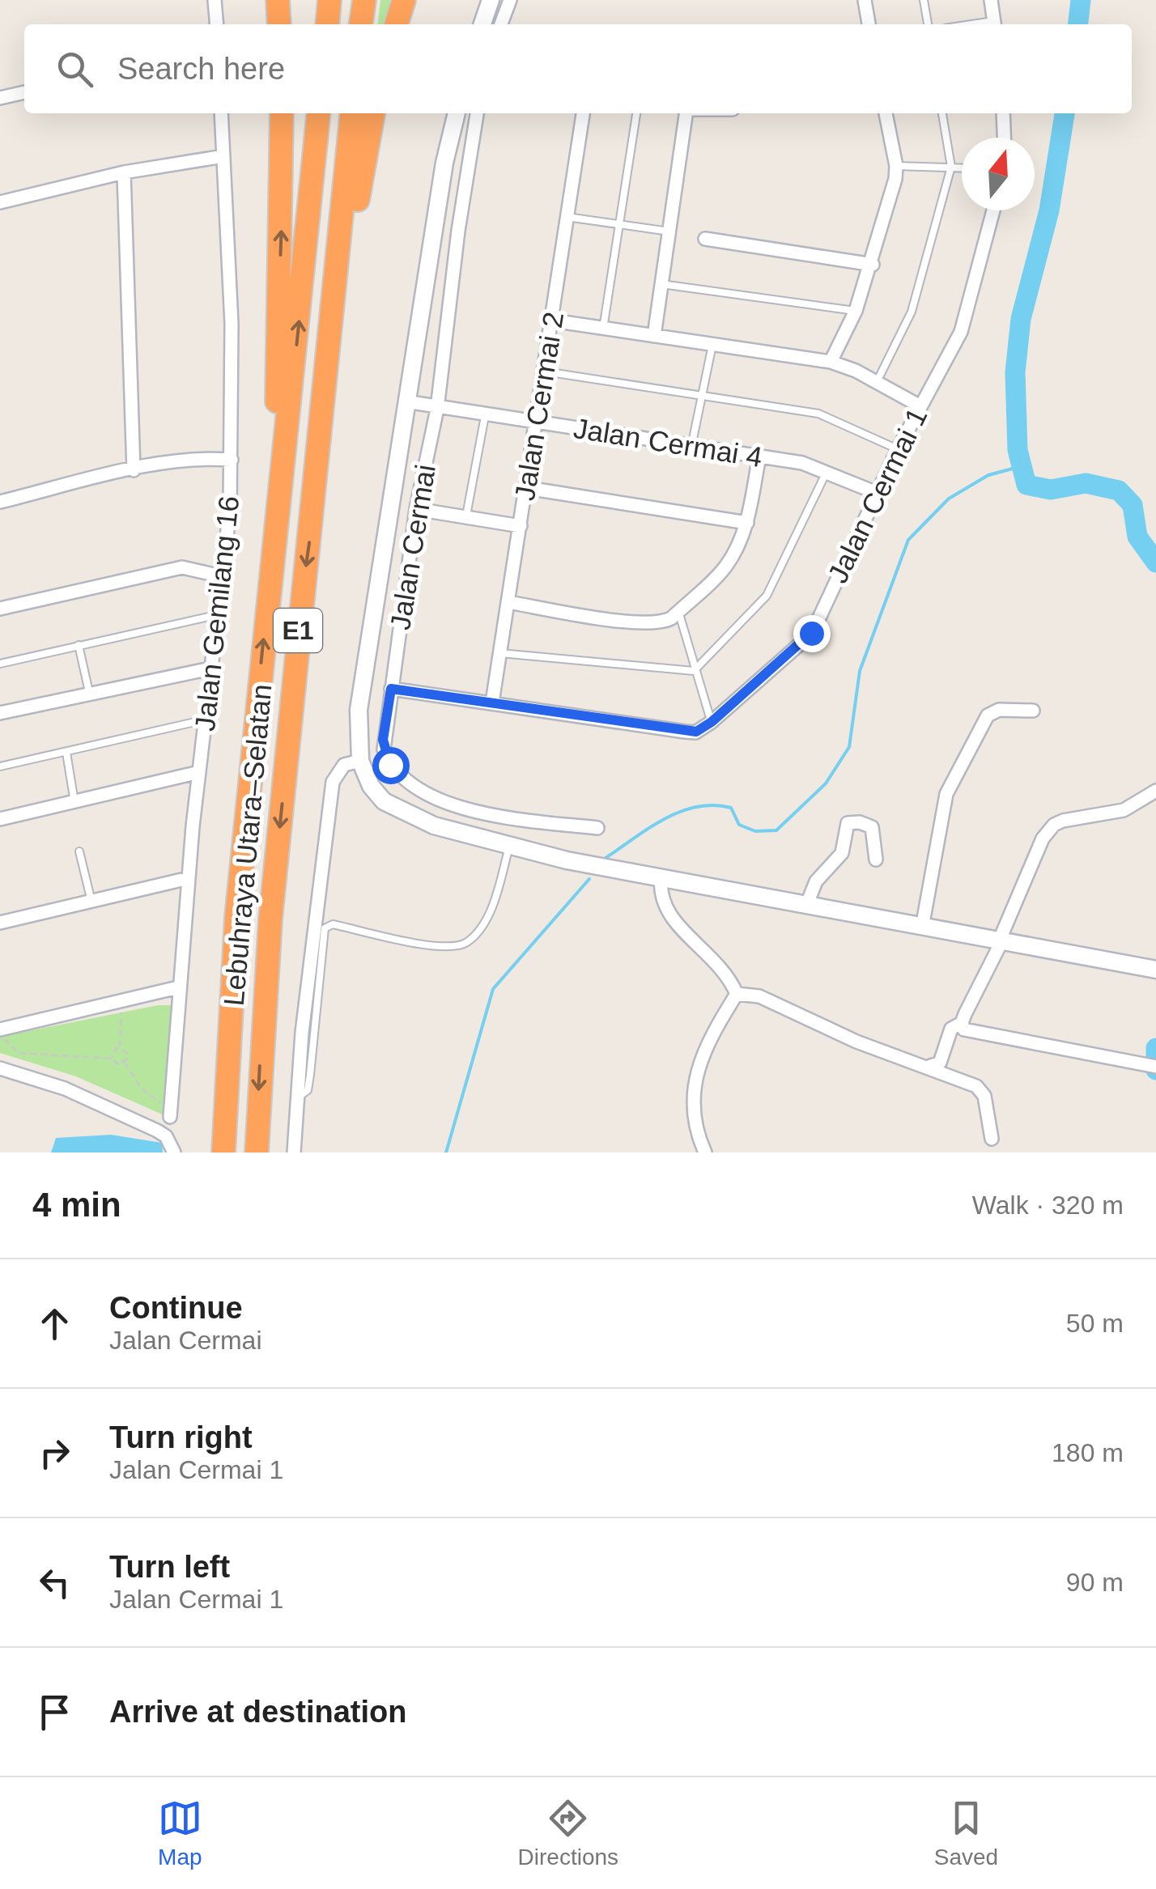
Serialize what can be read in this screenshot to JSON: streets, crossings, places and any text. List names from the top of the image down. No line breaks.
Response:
{"streets":{"highway":["E1","Lebuhraya Utara–Selatan"],"street":["Jalan Cermai 2","Jalan Cermai 4","Jalan Cermai 1","Jalan Cermai","Jalan Gemilang 16"]},"crossings":[["Jalan Cermai 2","Jalan Cermai 4"],["Jalan Cermai 2","Jalan Cermai 1"],["Jalan Cermai 4","Jalan Cermai 1"],["Jalan Cermai 4","Jalan Cermai"],["Jalan Cermai 1","Jalan Cermai"]],"north":"top","page":{"search":"Search here","heading":["4 min","Walk · 320 m"],"list":[["Continue","Jalan Cermai","50 m"],["Turn right","Jalan Cermai 1","180 m"],["Turn left","Jalan Cermai 1","90 m"],"Arrive at destination"],"nav":["Map","Directions","Saved"]}}
